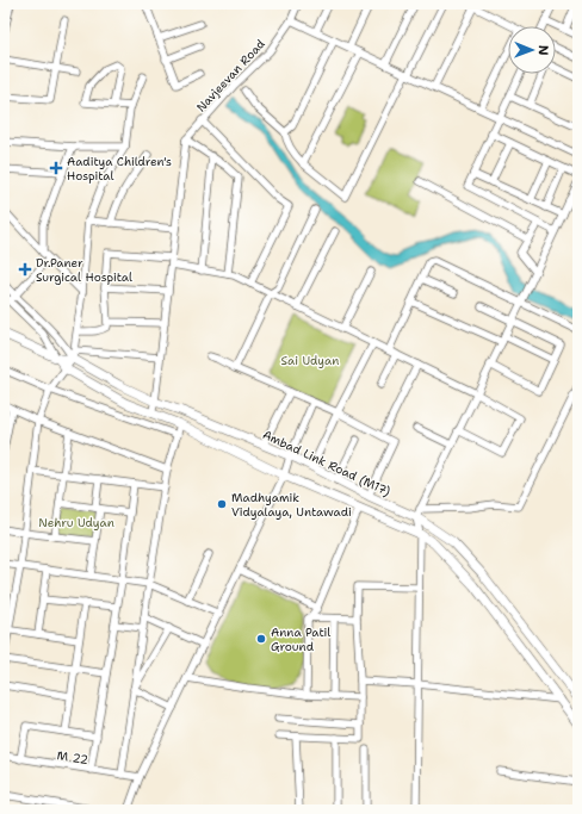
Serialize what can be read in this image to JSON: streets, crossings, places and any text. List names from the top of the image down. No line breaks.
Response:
{"streets":{"main road":["Ambad Link Road (M17)"],"street":["Navjeevan Road","M 22"]},"parks":["Sai Udyan","Nehru Udyan"],"places":{"health":["Aaditya Children's Hospital","Dr.Paner Surgical Hospital"],"other":["Madhyamik Vidyalaya, Untawadi","Anna Patil Ground"]},"north":"right"}
